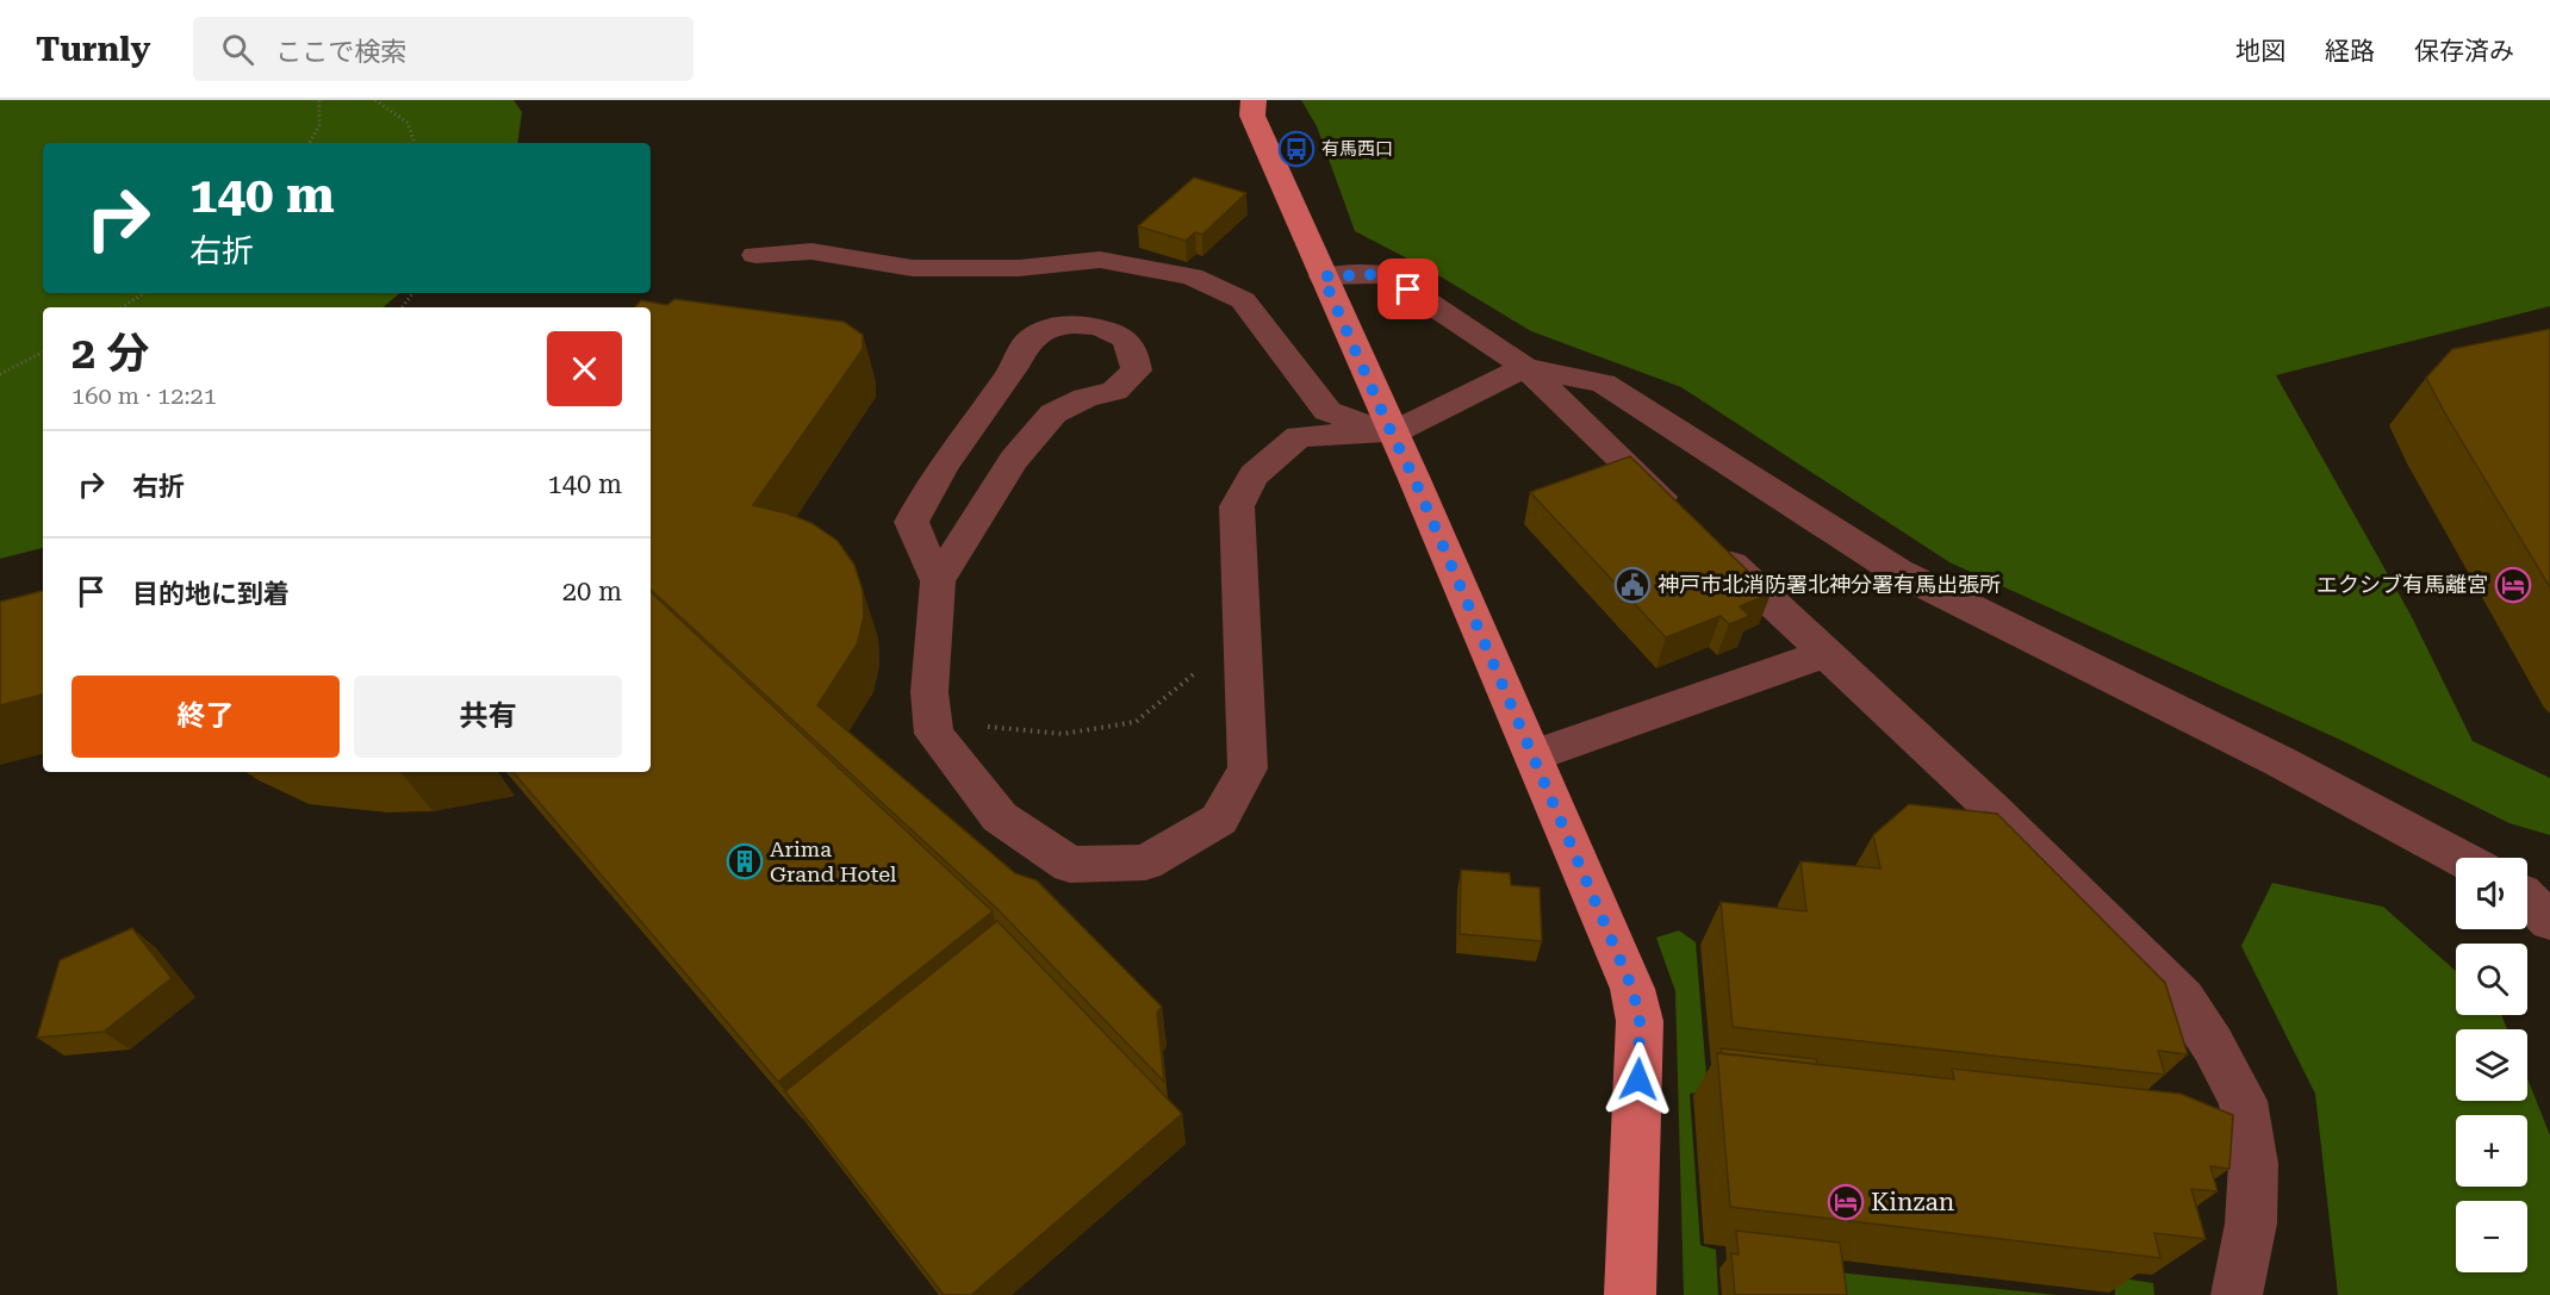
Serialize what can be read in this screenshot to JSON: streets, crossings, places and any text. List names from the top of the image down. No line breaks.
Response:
{"places":{"bus stop":["有馬西口"],"public building":["神戸市北消防署北神分署有馬出張所"],"hotel":["エクシブ有馬離宮","Kinzan"],"building":["Arima Grand Hotel"]},"page":{"header":"Turnly","search":"ここで検索","nav":["地図","経路","保存済み"],"turn":["140 m","右折"],"heading":["2 分","160 m · 12:21"],"list":[{"name":"右折","value":"140 m"},{"name":"目的地に到着","value":"20 m"}],"buttons":["終了","共有"],"map_buttons":["+","−"]}}
